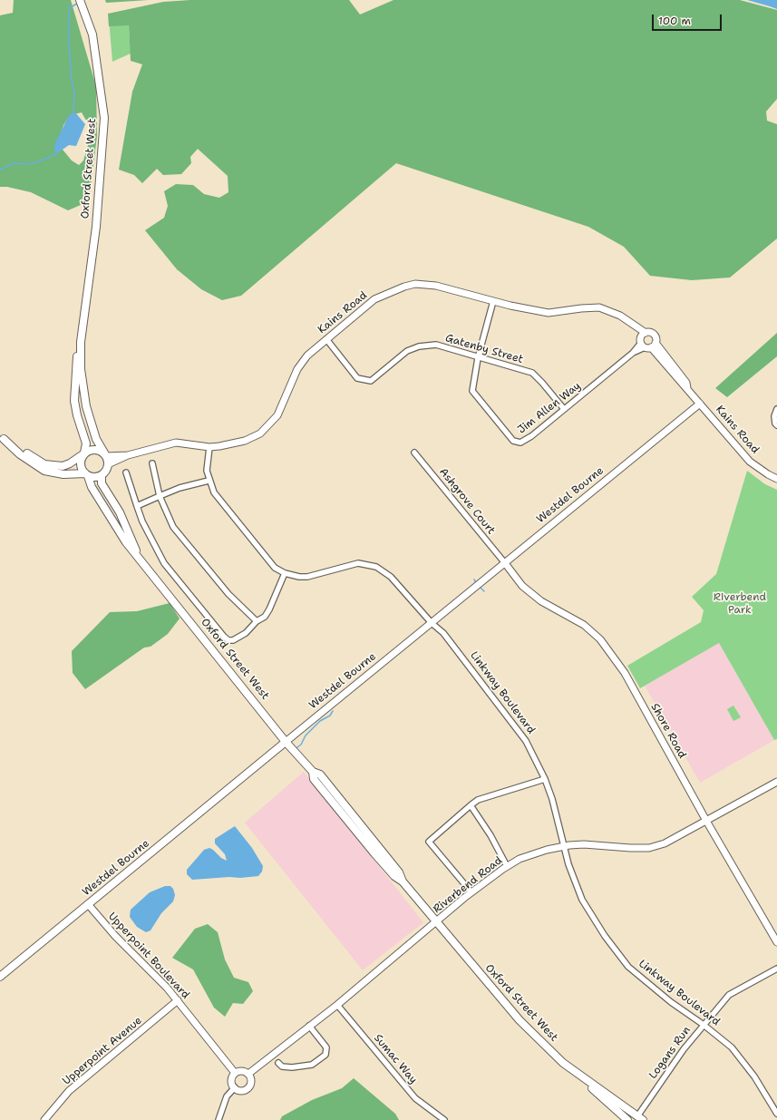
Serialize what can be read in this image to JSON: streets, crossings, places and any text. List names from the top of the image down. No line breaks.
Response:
{"streets":{"main road":["Oxford Street West","Westdel Bourne"],"street":["Kains Road","Gatenby Street","Jim Allen Way","Ashgrove Court","Linkway Boulevard","Shore Road","Riverbend Road","Upperpoint Boulevard","Upperpoint Avenue","Logans Run","Sumac Way"]},"crossings":[["Oxford Street West","Kains Road"],["Oxford Street West","Westdel Bourne"],["Oxford Street West","Riverbend Road"],["Oxford Street West","Logans Run"],["Kains Road","Gatenby Street"],["Kains Road","Jim Allen Way"],["Kains Road","Westdel Bourne"],["Kains Road","Linkway Boulevard"],["Gatenby Street","Jim Allen Way"],["Westdel Bourne","Ashgrove Court"],["Westdel Bourne","Linkway Boulevard"],["Westdel Bourne","Shore Road"],["Westdel Bourne","Upperpoint Boulevard"],["Ashgrove Court","Shore Road"],["Linkway Boulevard","Riverbend Road"],["Linkway Boulevard","Logans Run"],["Shore Road","Riverbend Road"],["Riverbend Road","Upperpoint Boulevard"],["Riverbend Road","Sumac Way"],["Upperpoint Boulevard","Upperpoint Avenue"]],"parks":["Riverbend Park"],"scale_bar":"100 m"}
